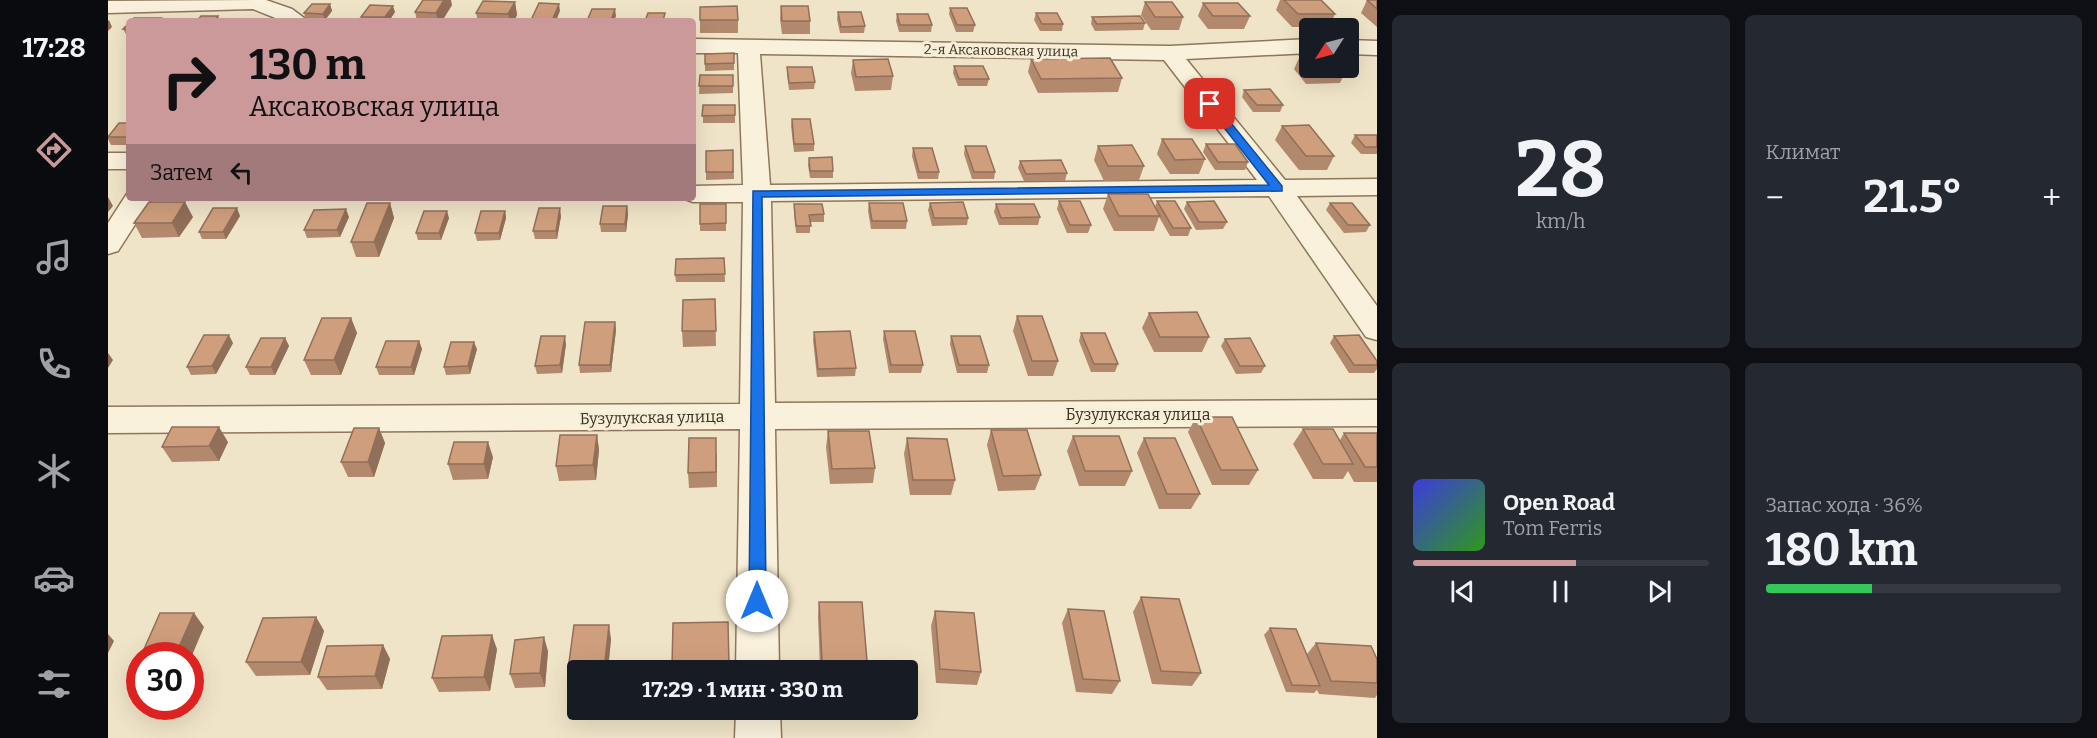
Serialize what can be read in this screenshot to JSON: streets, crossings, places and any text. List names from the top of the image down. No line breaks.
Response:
{"streets":{"street":["2-я Аксаковская улица","Бузулукская улица"]},"north":"bottom left","page":{"tabs":"17:28","tile":[["28","km/h"],"Климат",["Запас хода · 36%","180 km"]],"turn":["130 m","Аксаковская улица"],"then":"Затем","heat":["−","21.5°","+"],"song":["Open Road","Tom Ferris"],"limit":"30","trip":"17:29 · 1 мин · 330 m"}}
